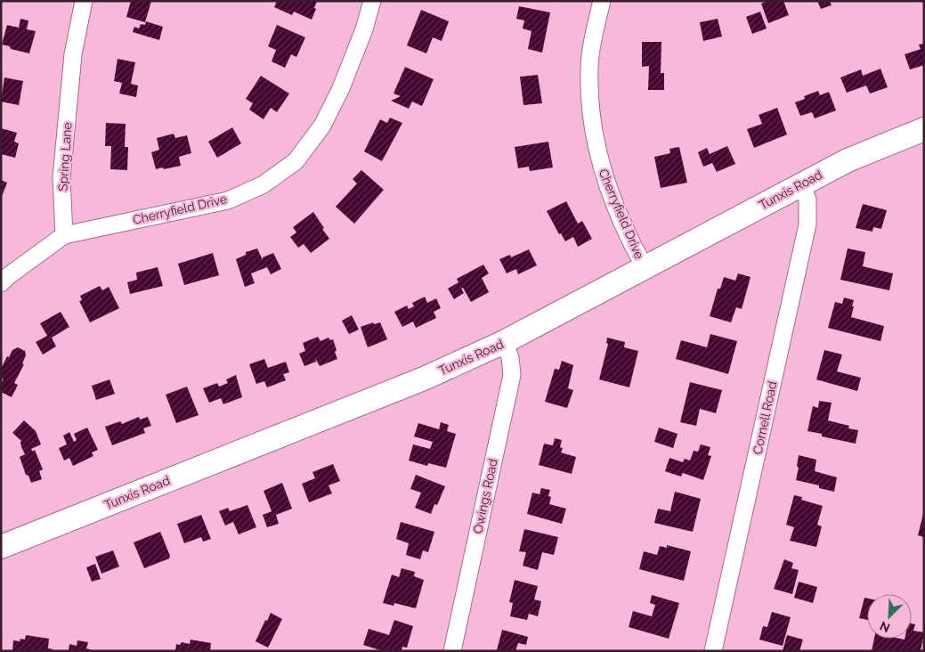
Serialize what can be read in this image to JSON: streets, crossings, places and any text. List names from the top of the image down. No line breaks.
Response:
{"streets":{"street":["Spring Lane","Tunxis Road","Cherryfield Drive","Cornell Road","Owings Road"]},"crossings":[["Spring Lane","Cherryfield Drive"],["Tunxis Road","Cherryfield Drive"],["Tunxis Road","Cornell Road"],["Tunxis Road","Owings Road"]],"north":"bottom left"}
